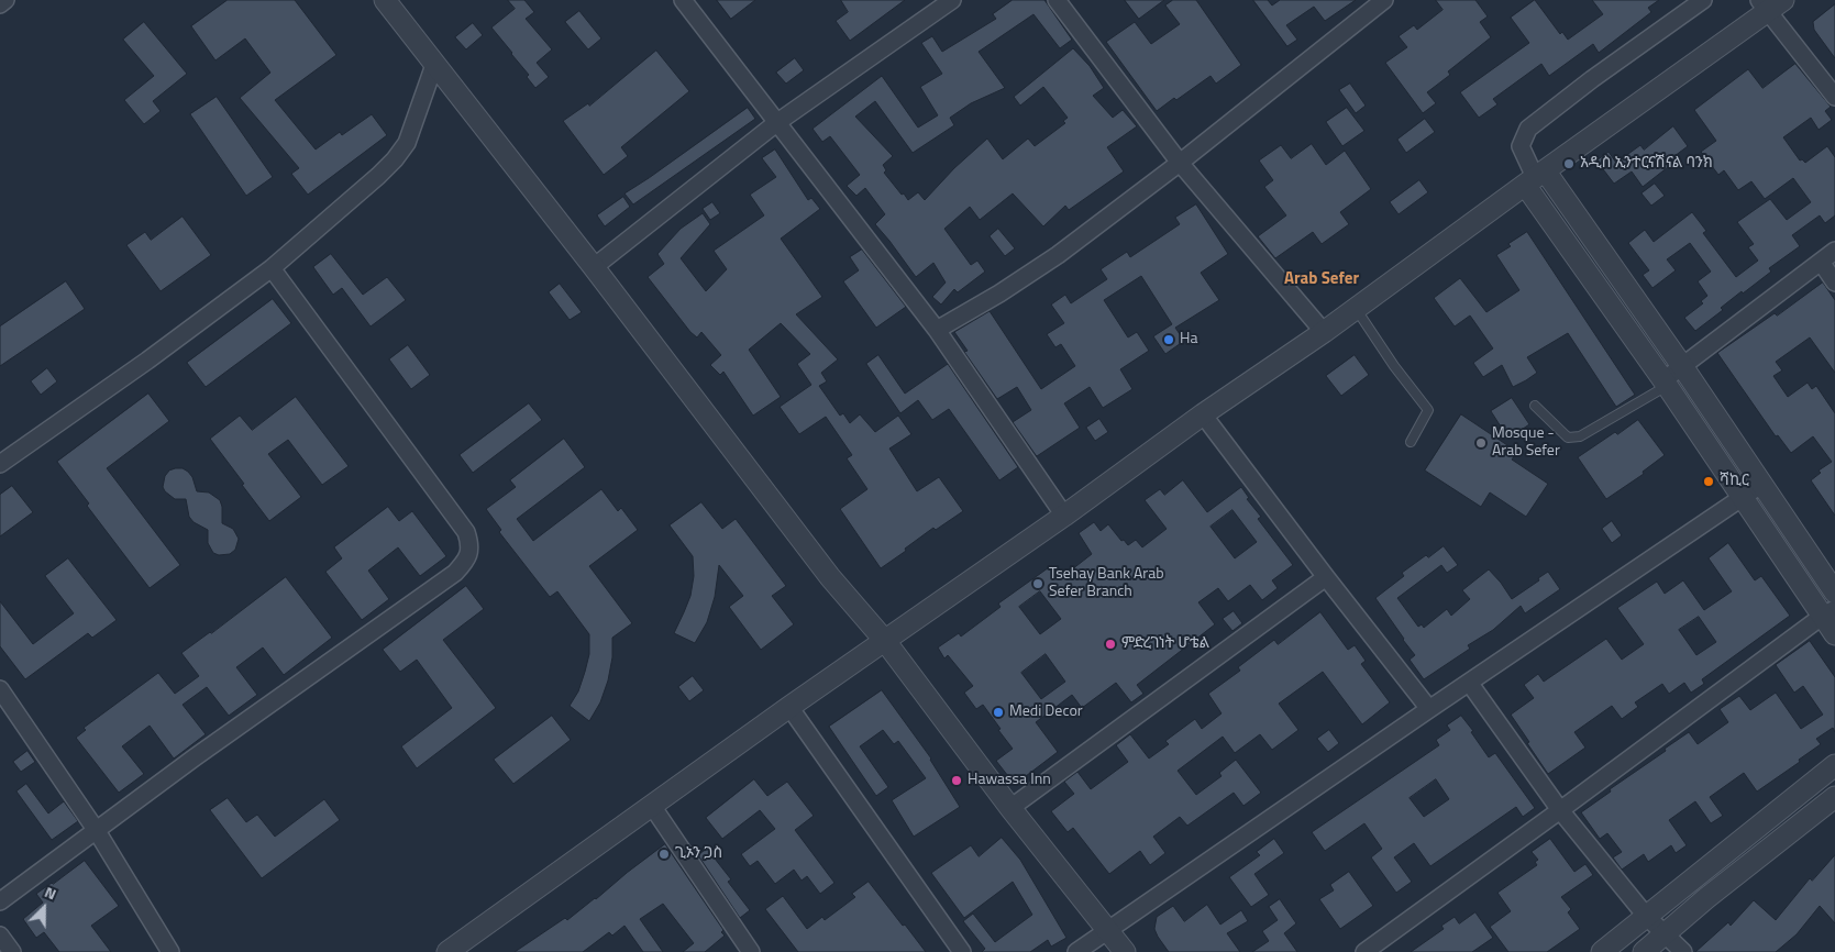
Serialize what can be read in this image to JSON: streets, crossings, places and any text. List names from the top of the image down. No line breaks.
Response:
{"districts":["Arab Sefer"],"places":["አዲስ ኢንተርናሽናል ባንክ","Ha","Mosque - Arab Sefer","ሻኪር","Tsehay Bank Arab Sefer Branch","ምድረገነት ሆቴል","Medi Decor","Hawassa Inn","ጊኦን ጋስ"],"north":"top right"}
